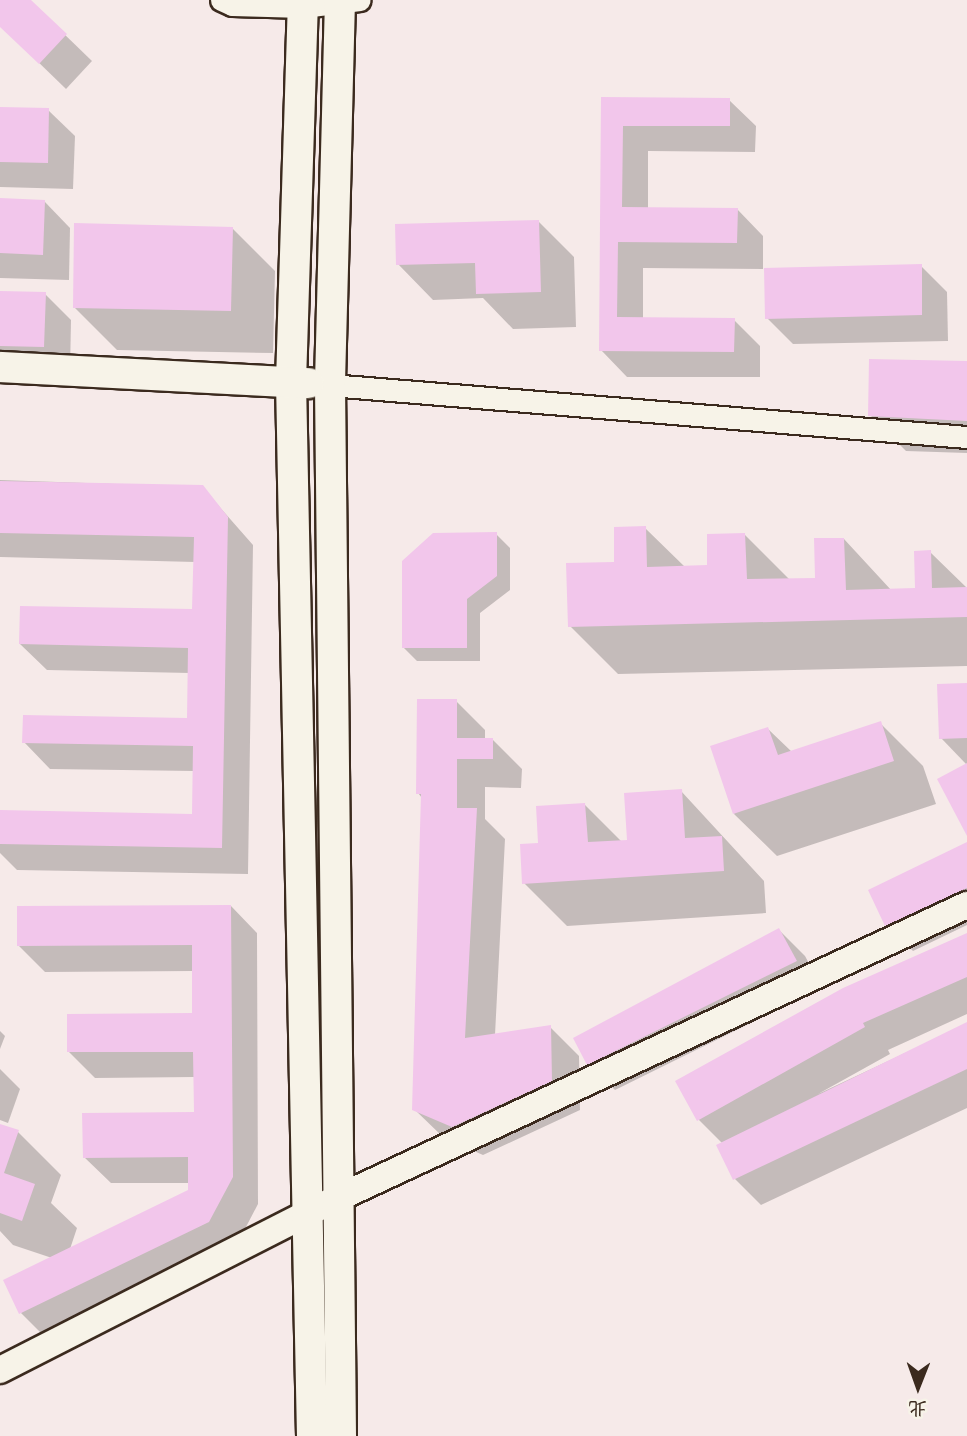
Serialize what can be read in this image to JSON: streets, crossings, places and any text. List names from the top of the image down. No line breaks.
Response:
{"north":"bottom"}
